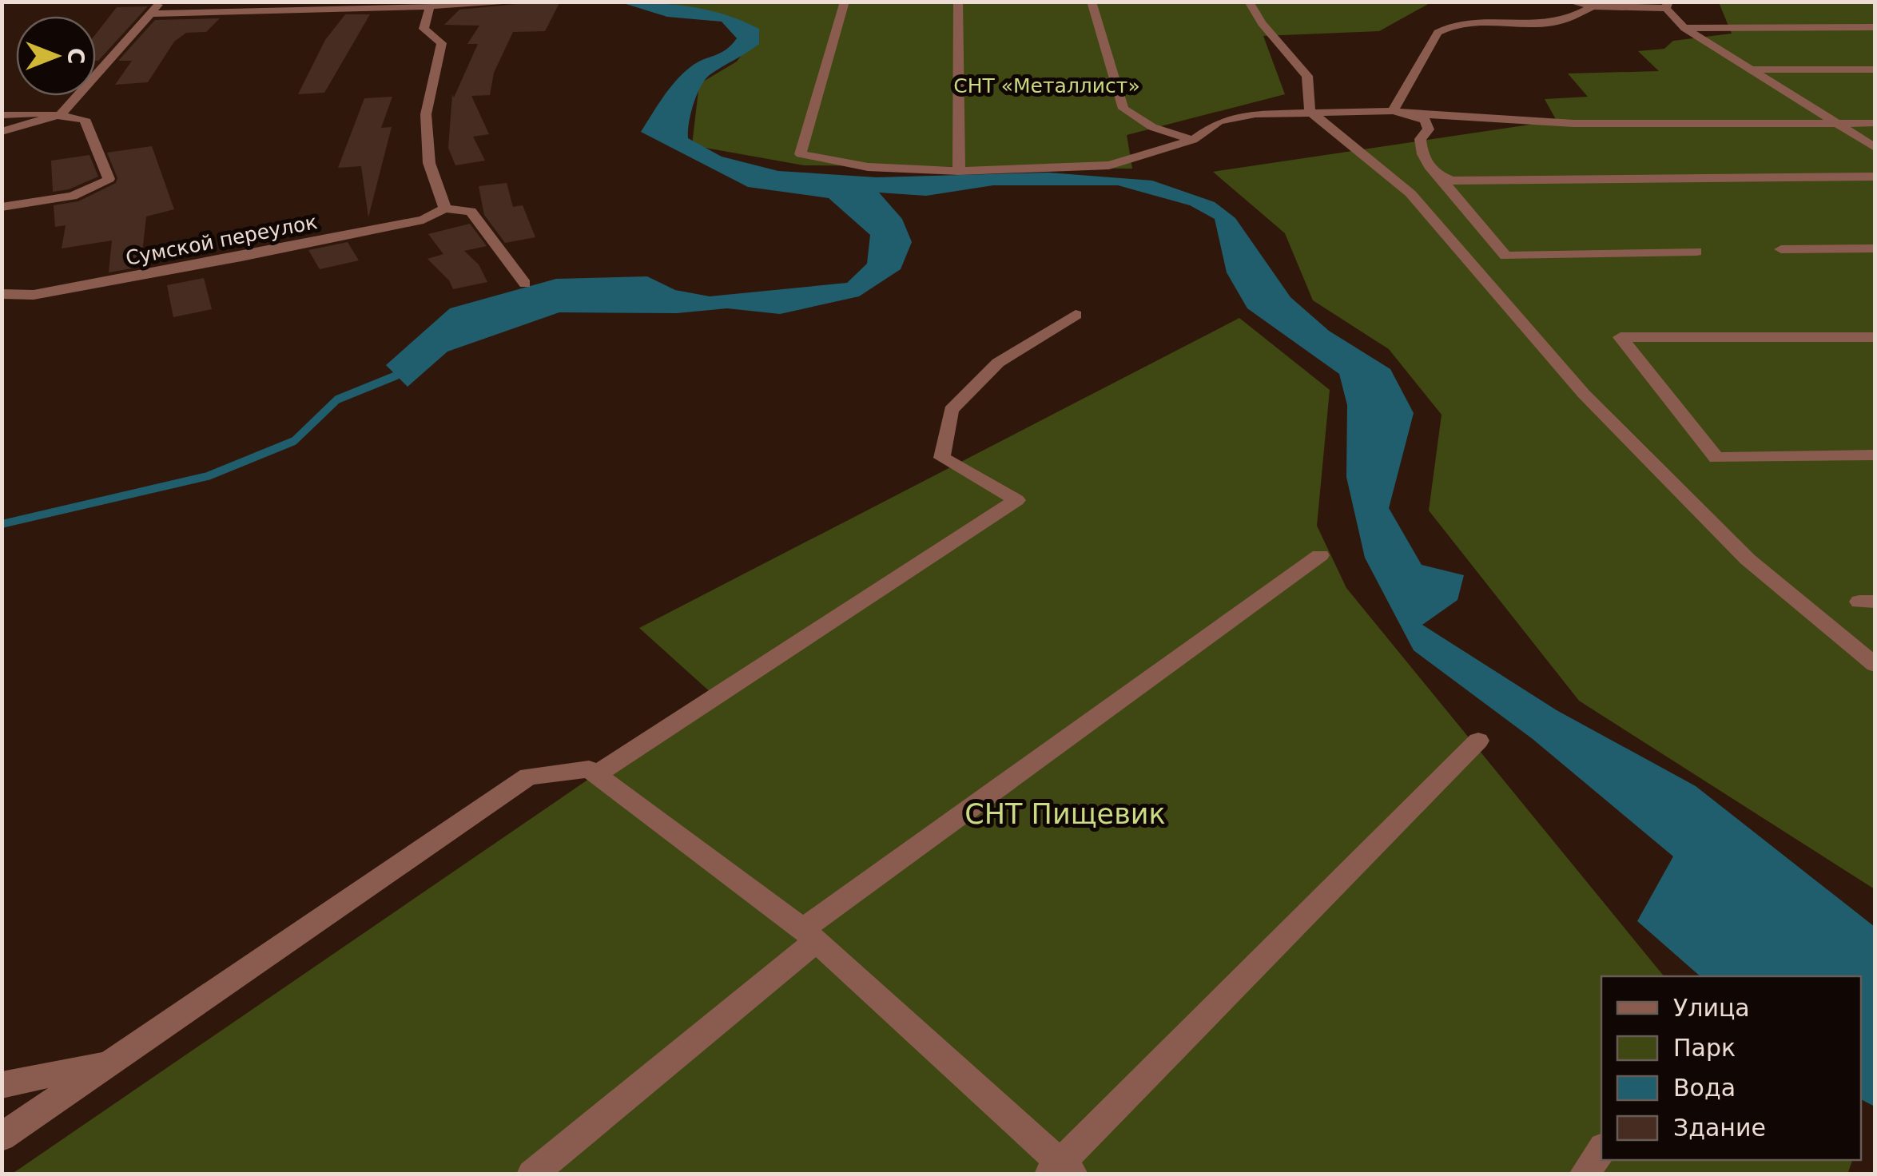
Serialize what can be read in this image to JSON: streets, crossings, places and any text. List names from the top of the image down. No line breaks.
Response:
{"streets":{"street":["Сумской переулок"]},"parks":["СНТ «Металлист»","СНТ Пищевик"],"legend":["Улица","Парк","Вода","Здание"],"north":"right"}
